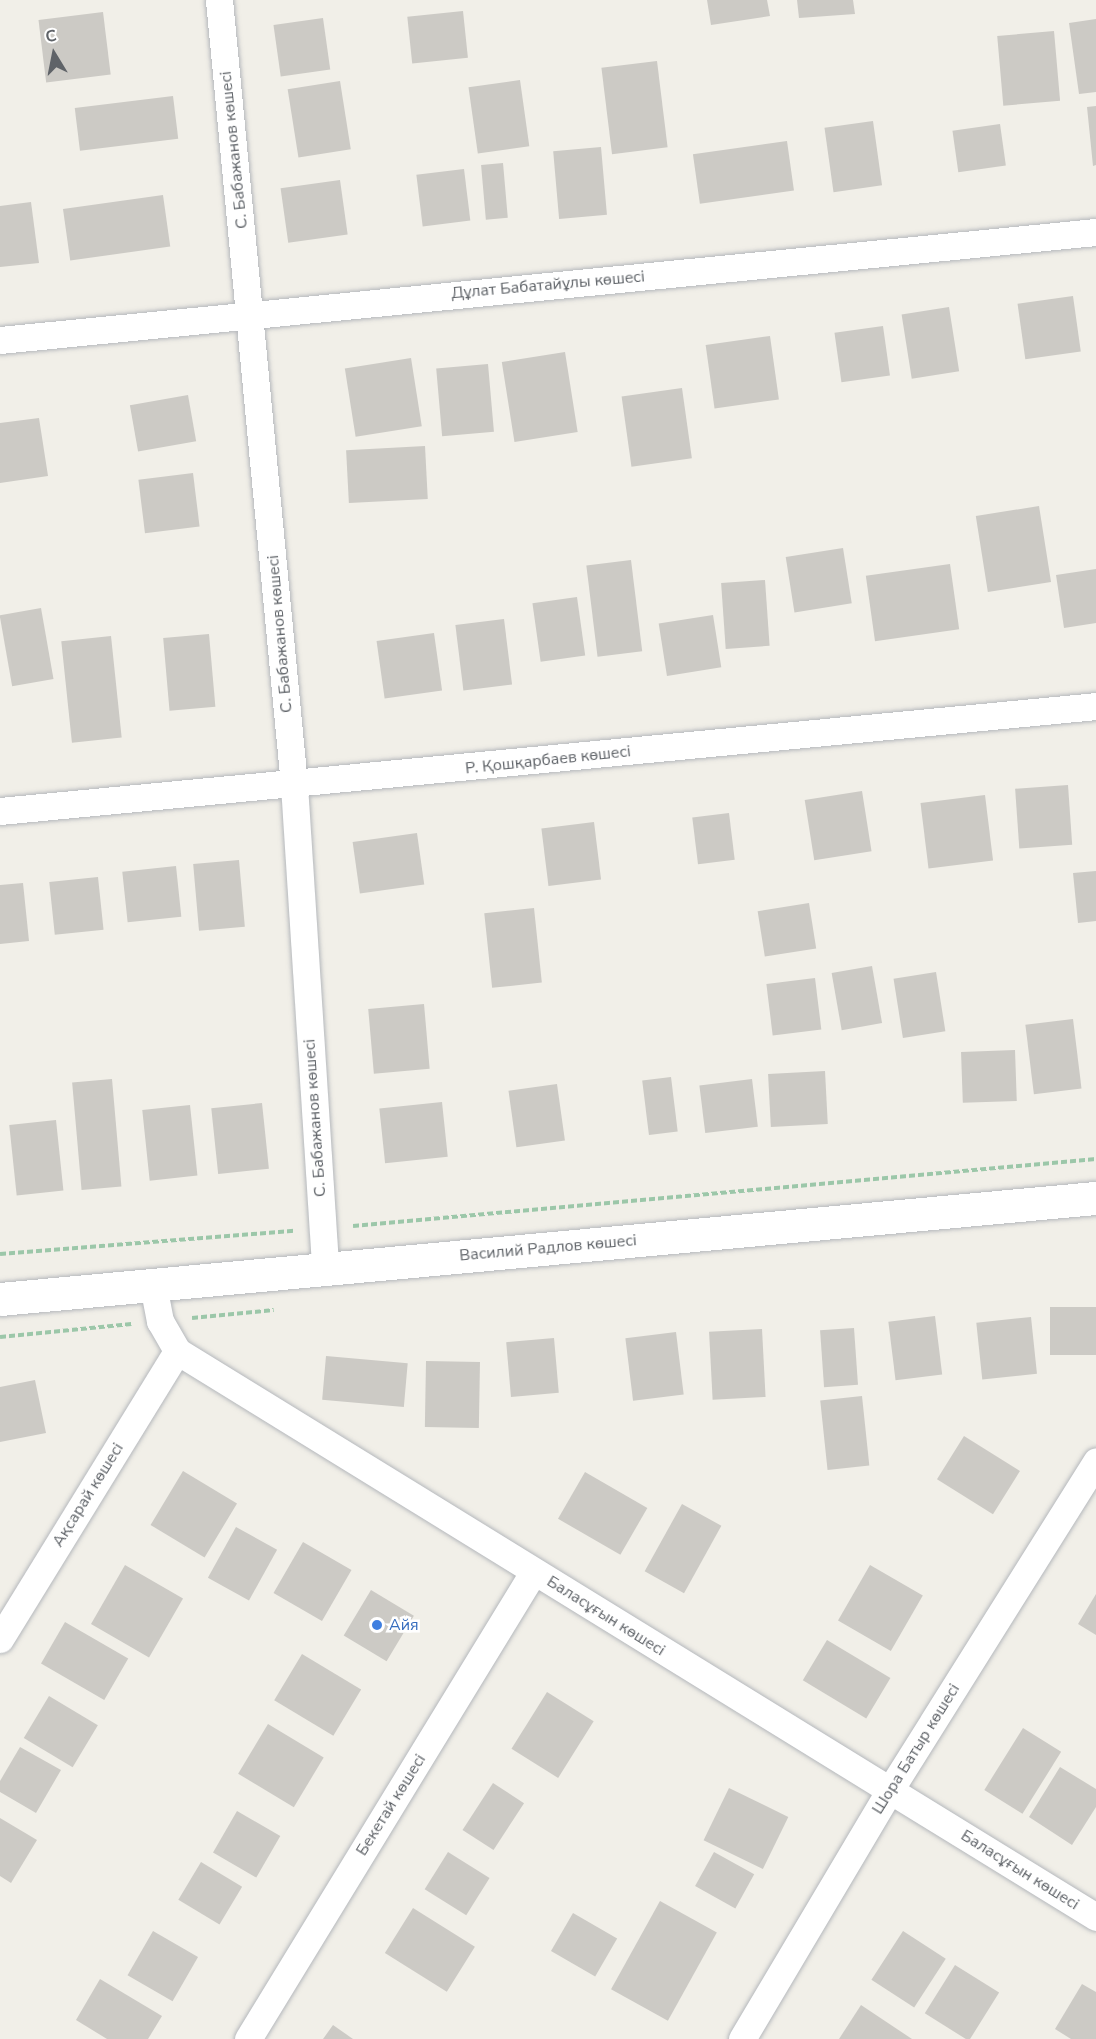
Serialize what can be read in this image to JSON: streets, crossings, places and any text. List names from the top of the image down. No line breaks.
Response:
{"streets":{"street":["С. Бабажанов көшесі","Дұлат Бабатайұлы көшесі","Р. Қошқарбаев көшесі","Василий Радлов көшесі","Ақсарай көшесі","Баласұғын көшесі","Шора Батыр көшесі","Бекетай көшесі"]},"crossings":[["С. Бабажанов көшесі","Дұлат Бабатайұлы көшесі"],["С. Бабажанов көшесі","Р. Қошқарбаев көшесі"],["С. Бабажанов көшесі","Василий Радлов көшесі"],["Василий Радлов көшесі","Баласұғын көшесі"],["Ақсарай көшесі","Баласұғын көшесі"],["Баласұғын көшесі","Шора Батыр көшесі"],["Баласұғын көшесі","Бекетай көшесі"]],"places":["Айя"],"north":"top"}
